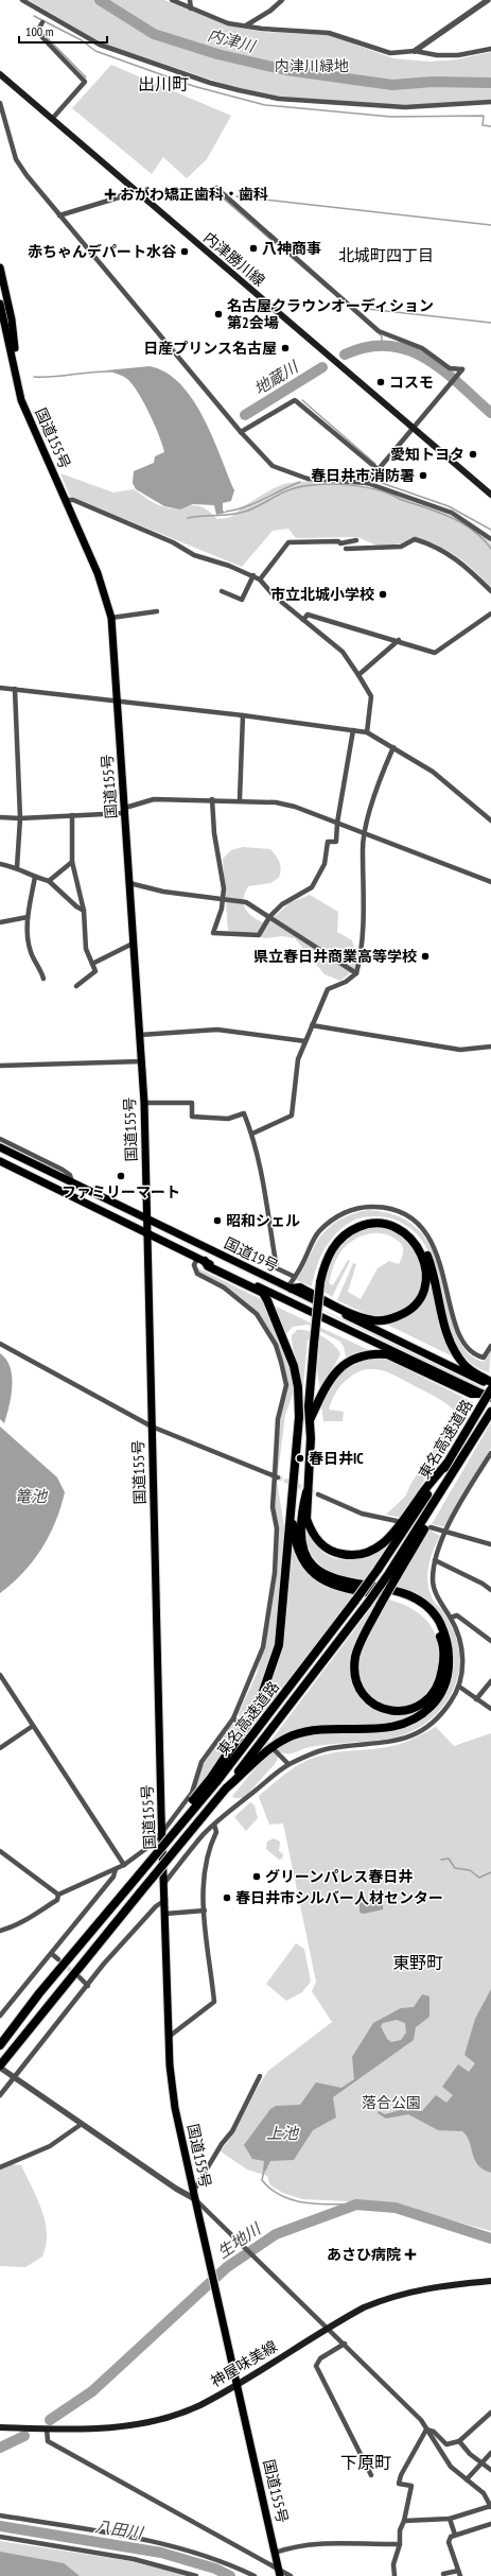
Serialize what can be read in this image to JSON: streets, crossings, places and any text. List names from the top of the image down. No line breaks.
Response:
{"streets":{"highway":["国道155号","国道19号","東名高速道路"],"main road":["内津勝川線","神屋味美線"]},"crossings":[["国道155号","国道19号"],["国道155号","神屋味美線"]],"districts":["出川町","北城町四丁目","東野町","下原町"],"water":["内津川","地蔵川","篭池","上池","生地川","八田川"],"parks":["内津川緑地","落合公園"],"places":{"health":["おがわ矯正歯科・歯科","あさひ病院"],"other":["八神商事","赤ちゃんデパート水谷","名古屋クラウンオーディション 第2会場","日産プリンス名古屋","コスモ","愛知トヨタ","春日井市消防署","市立北城小学校","県立春日井商業高等学校","ファミリーマート","昭和シェル","春日井IC","グリーンパレス春日井","春日井市シルバー人材センター"]},"scale_bar":"100 m"}
